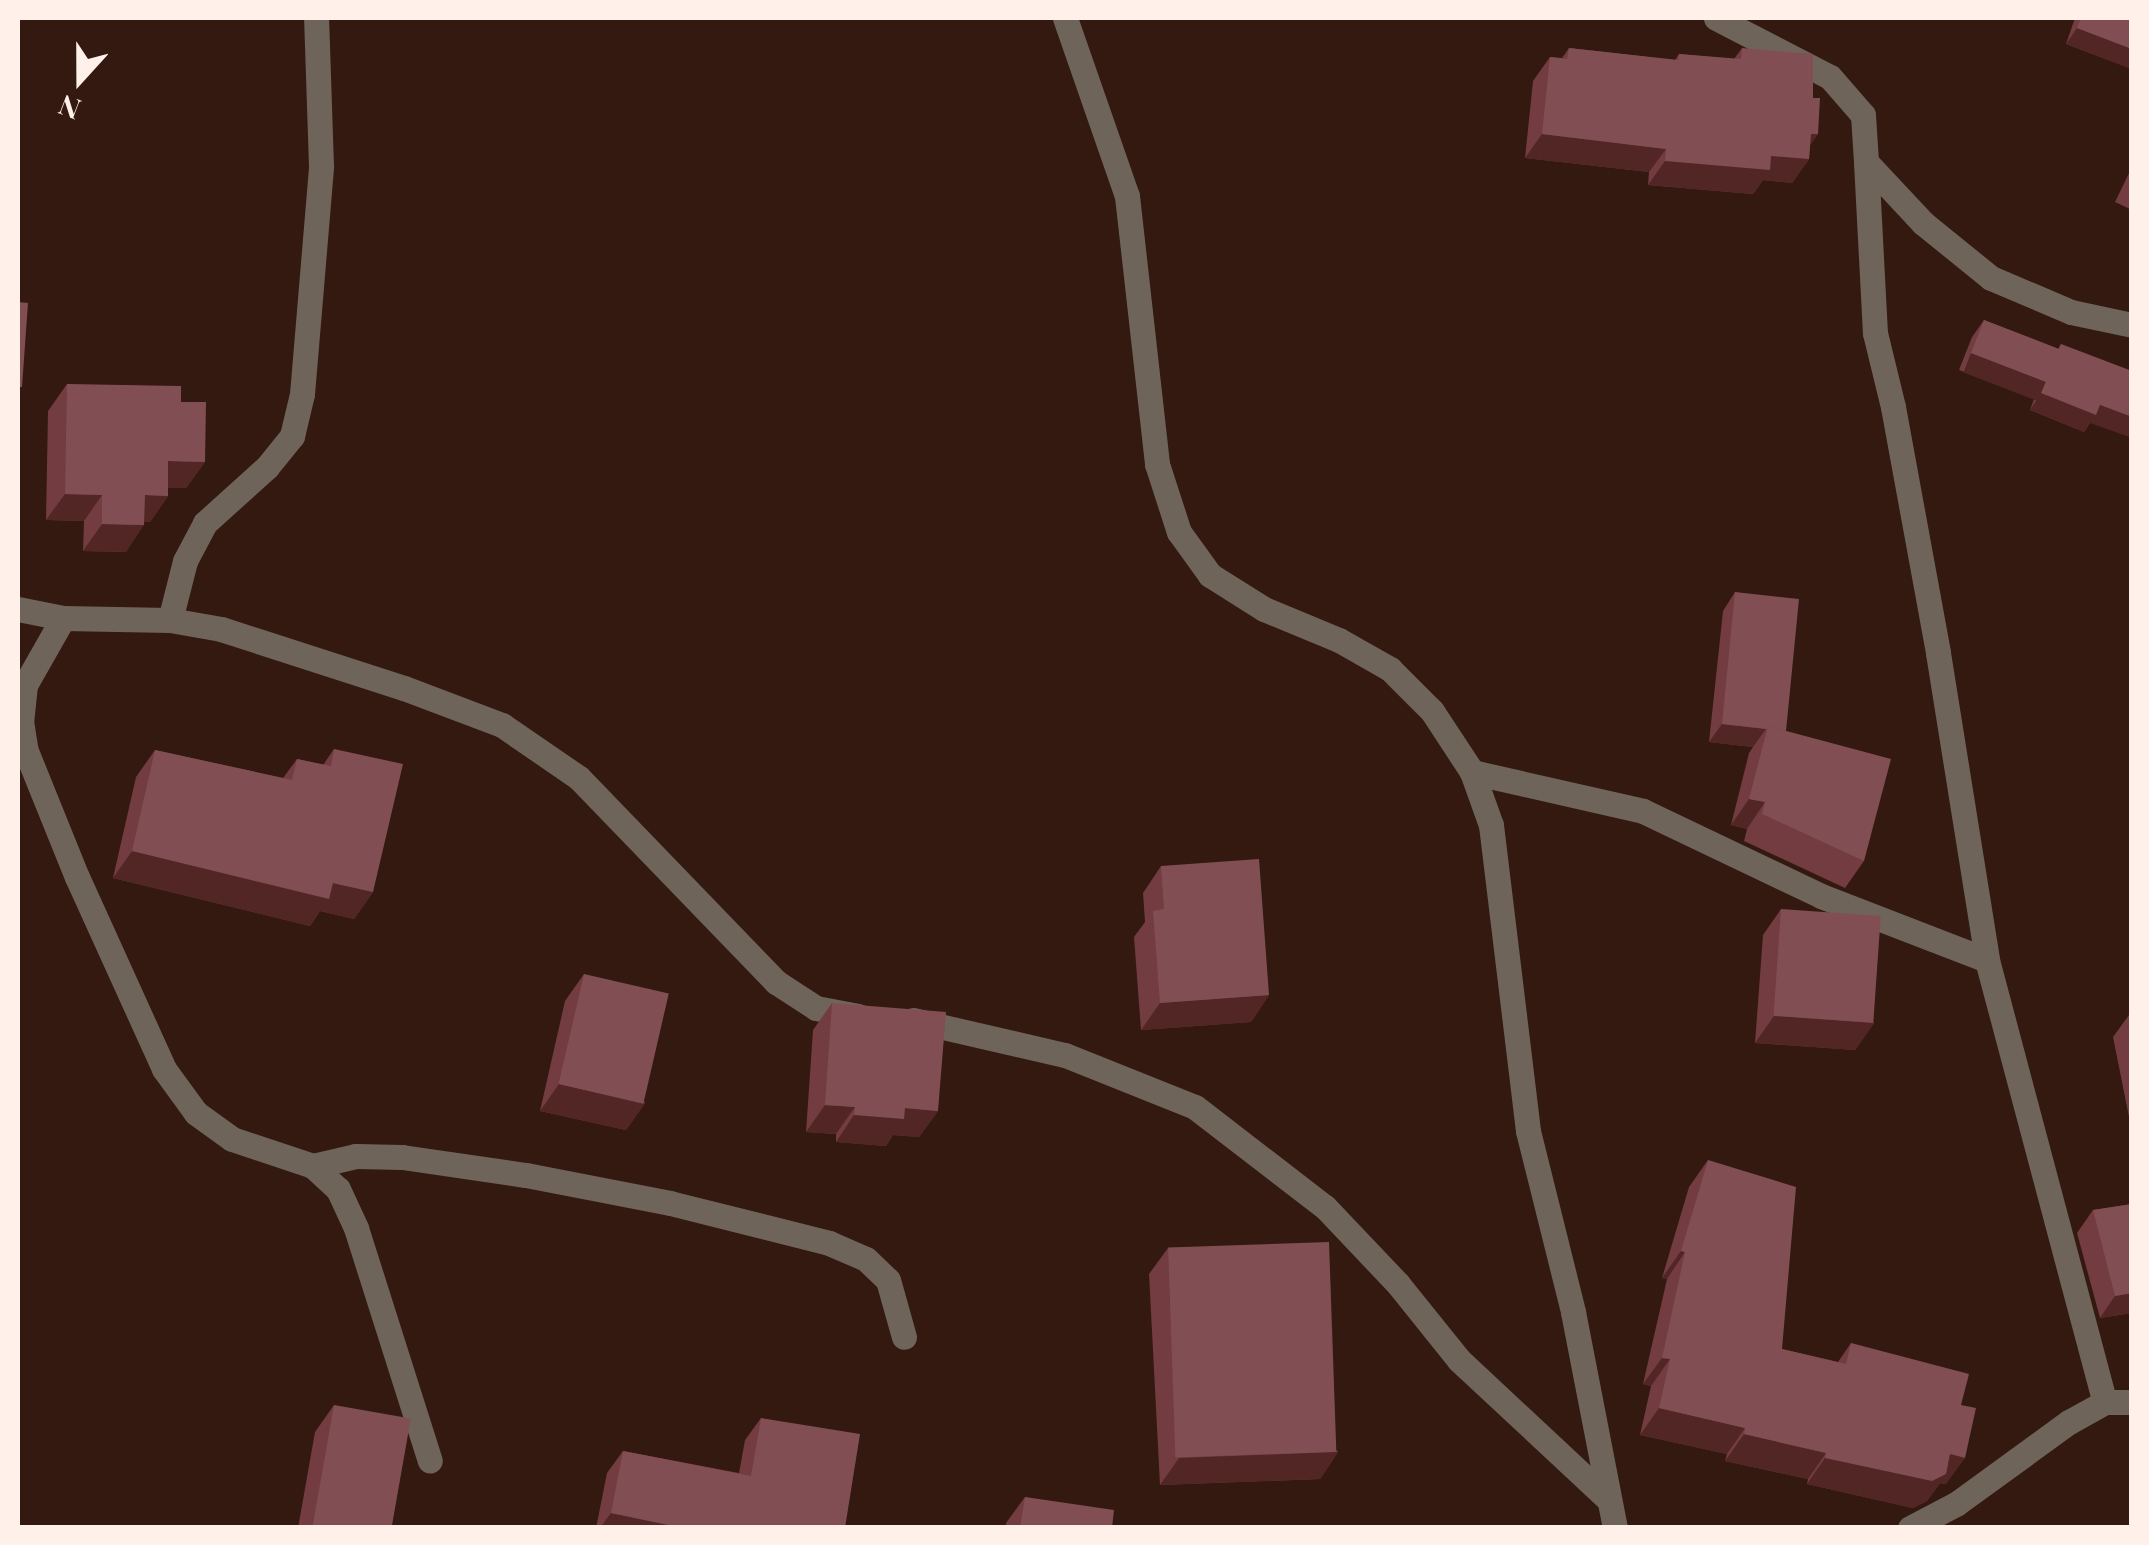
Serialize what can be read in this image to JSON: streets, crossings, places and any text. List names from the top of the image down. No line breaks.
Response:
{"north":"bottom"}
